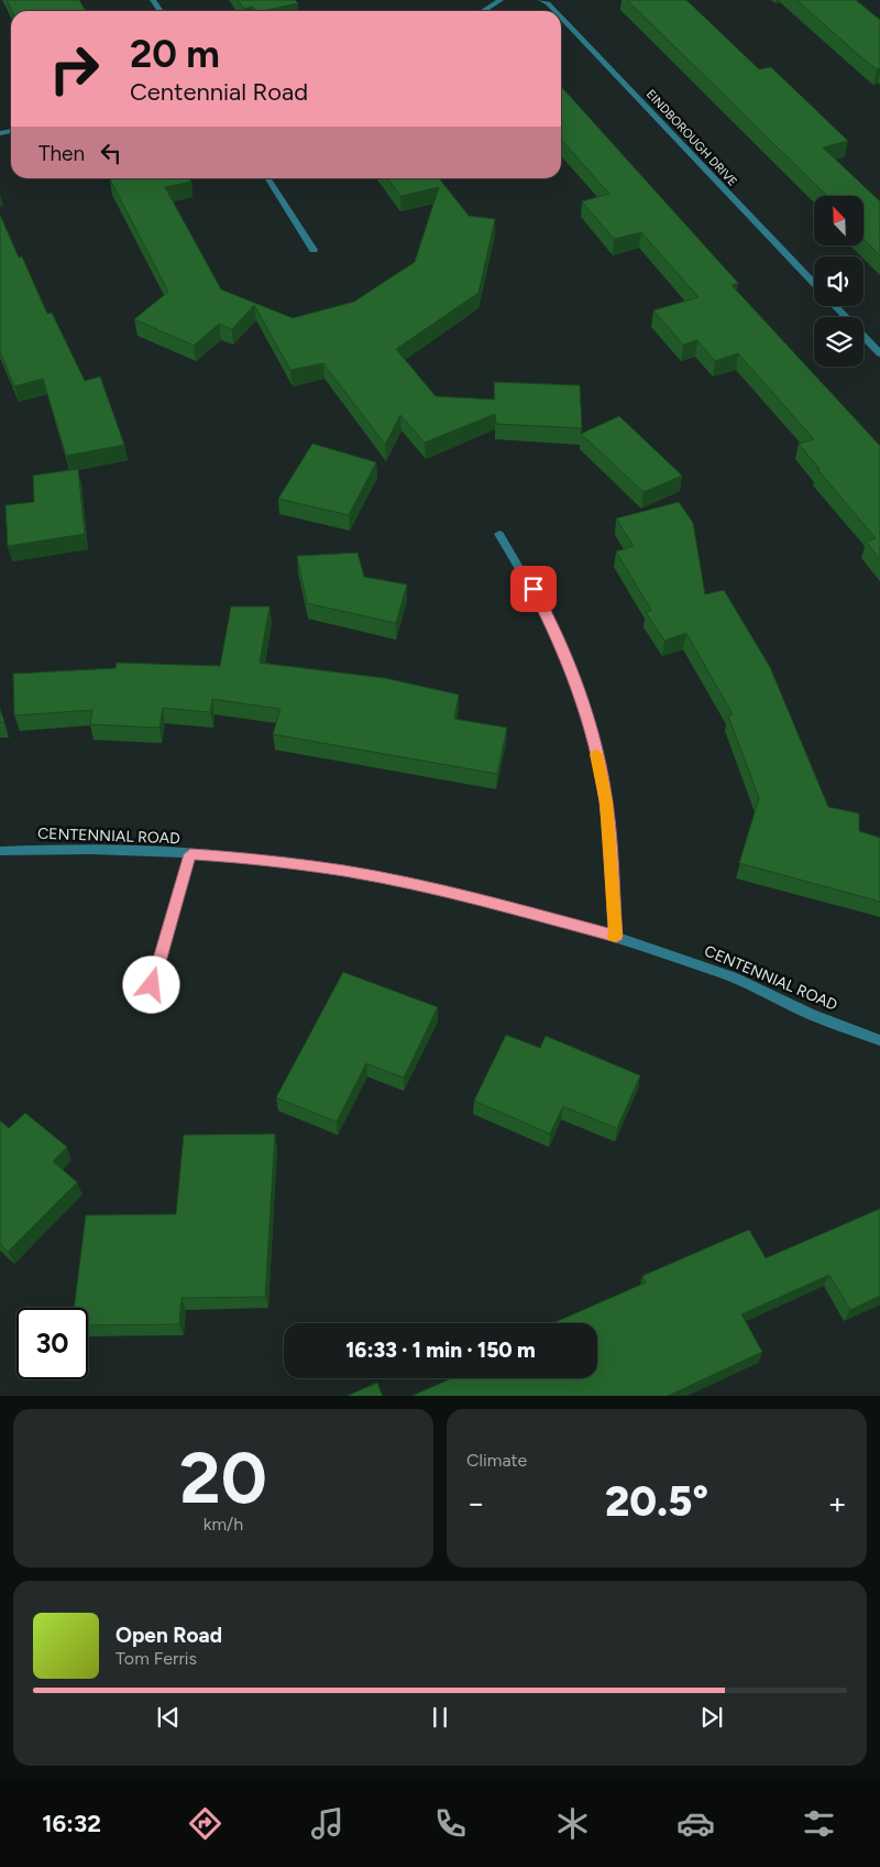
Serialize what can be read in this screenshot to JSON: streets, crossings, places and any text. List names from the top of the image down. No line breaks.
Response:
{"streets":{"street":["EINDBOROUGH DRIVE","CENTENNIAL ROAD"]},"north":"top left","page":{"turn":["20 m","Centennial Road"],"then":"Then","limit":"30","trip":"16:33 · 1 min · 150 m","tile":[["20","km/h"],"Climate"],"heat":["−","20.5°","+"],"song":["Open Road","Tom Ferris"],"tabs":"16:32"}}
